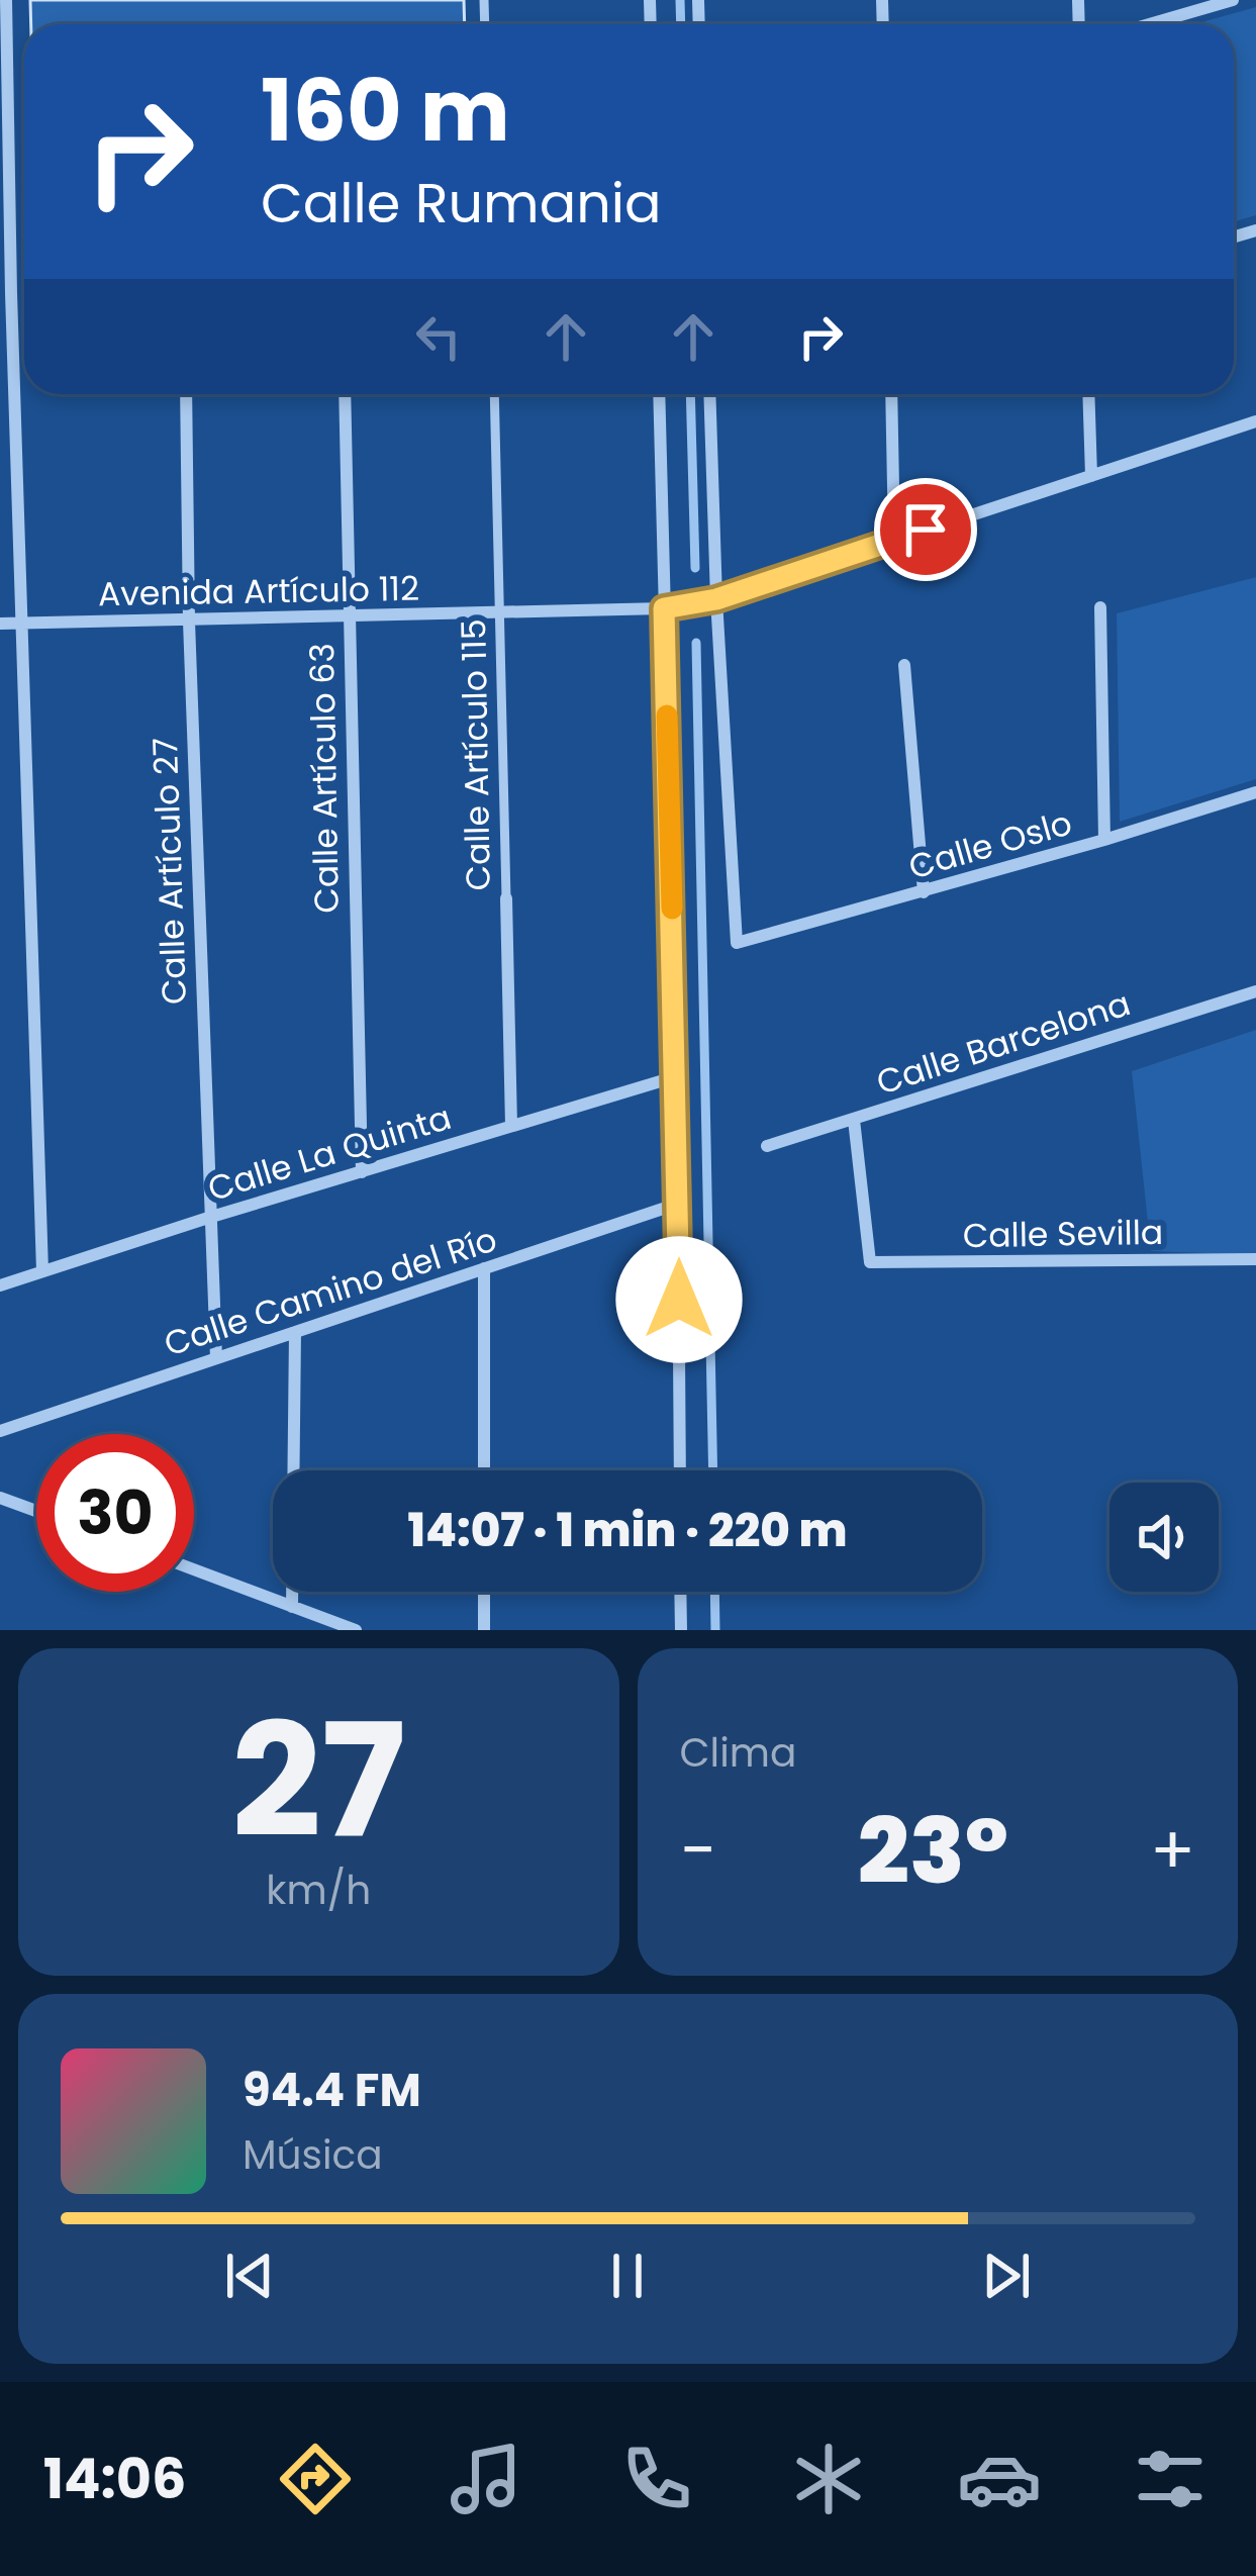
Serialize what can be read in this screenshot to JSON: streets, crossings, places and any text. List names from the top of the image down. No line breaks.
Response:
{"streets":{"street":["Avenida Artículo 112","Calle Artículo 115","Calle Artículo 63","Calle Oslo","Calle Artículo 27","Calle Barcelona","Calle La Quinta","Calle Sevilla","Calle Camino del Río"]},"crossings":[["Avenida Artículo 112","Calle Artículo 115"],["Avenida Artículo 112","Calle Artículo 63"],["Avenida Artículo 112","Calle Oslo"],["Avenida Artículo 112","Calle Artículo 27"],["Calle Artículo 115","Calle La Quinta"],["Calle Artículo 63","Calle La Quinta"],["Calle Artículo 27","Calle La Quinta"],["Calle Artículo 27","Calle Camino del Río"],["Calle Barcelona","Calle Sevilla"]],"page":{"turn":["160 m","Calle Rumania"],"limit":"30","trip":"14:07 · 1 min · 220 m","tile":[["27","km/h"],"Clima"],"heat":["−","23°","+"],"song":["94.4 FM","Música"],"tabs":"14:06"}}
